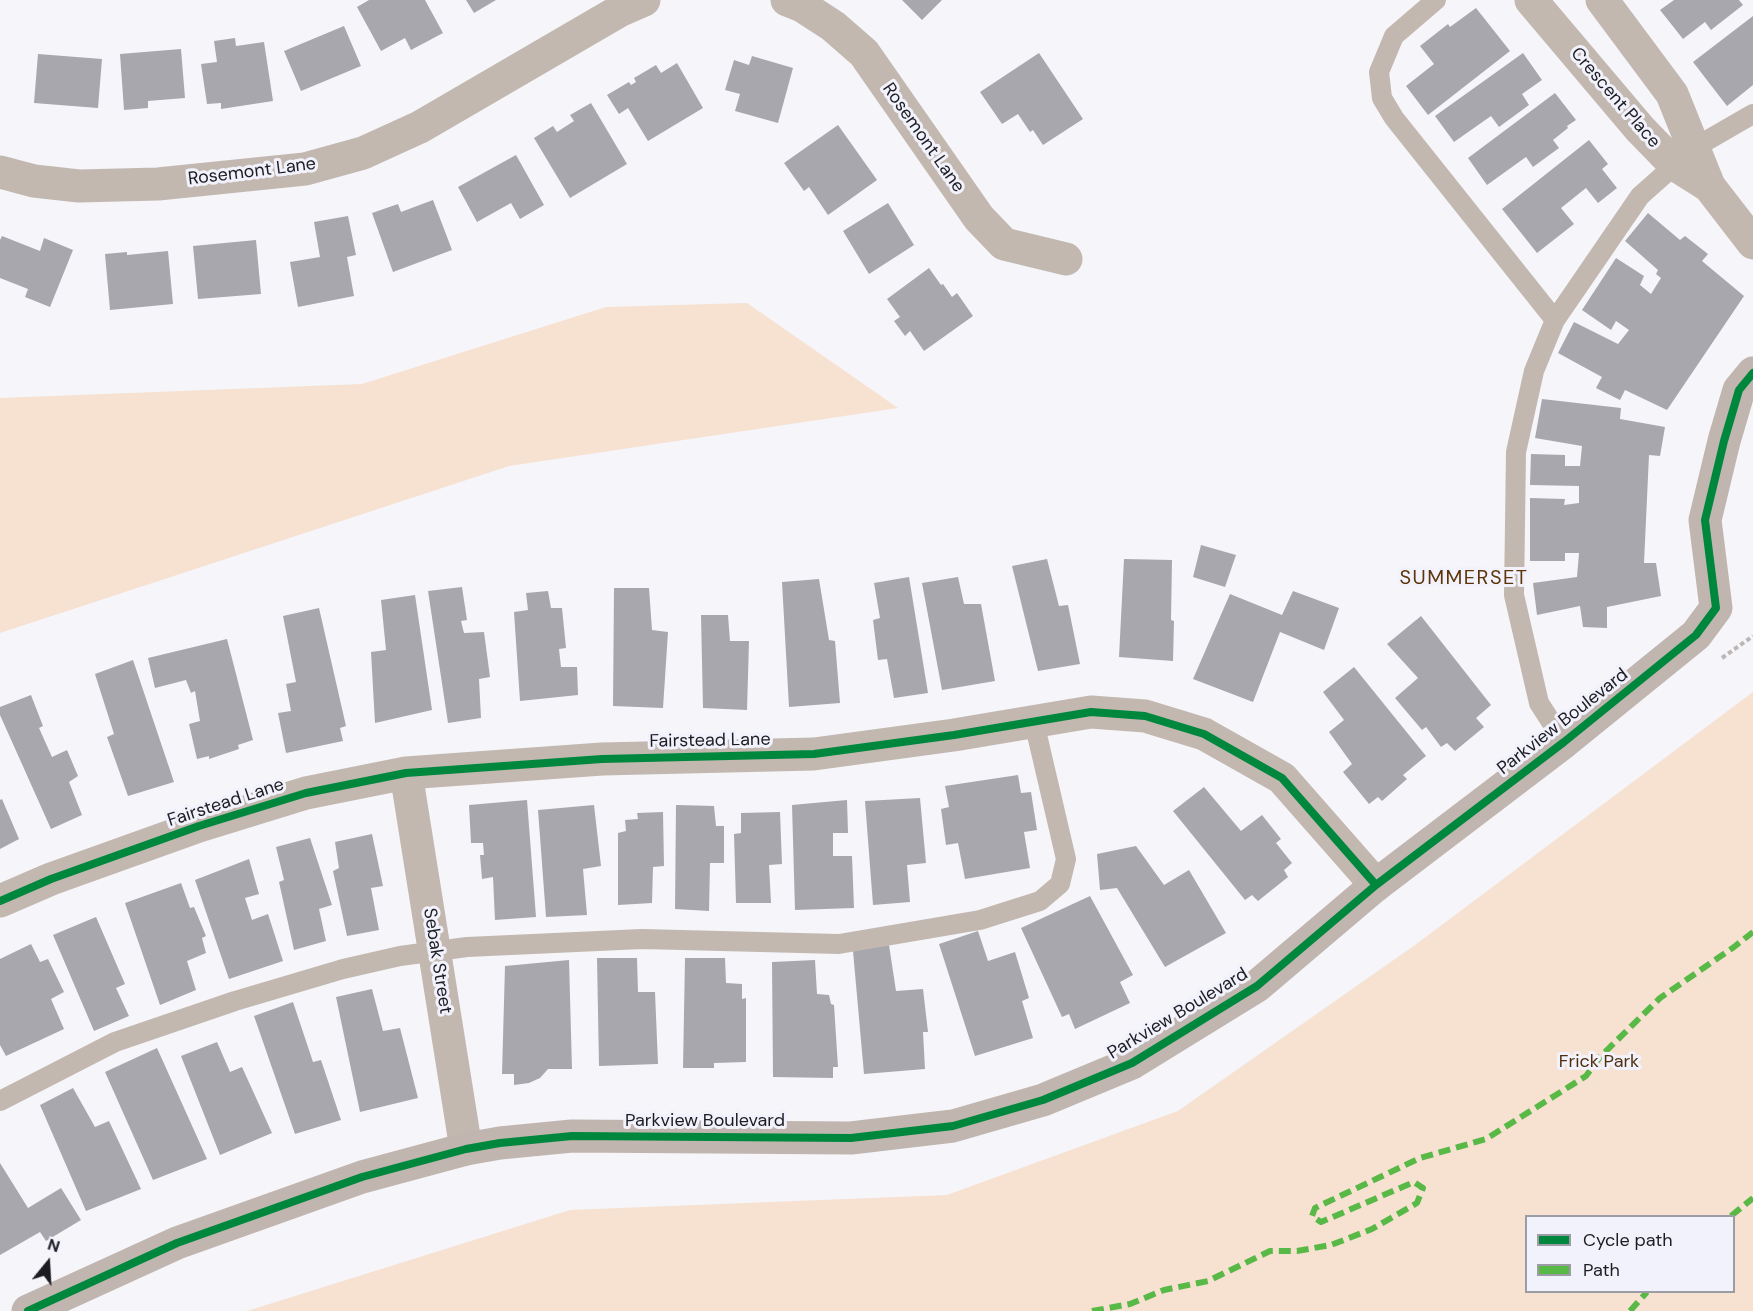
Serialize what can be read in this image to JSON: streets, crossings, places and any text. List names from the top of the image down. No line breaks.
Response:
{"streets":{"street":["Crescent Place","Rosemont Lane","Parkview Boulevard","Fairstead Lane","Sebak Street"]},"crossings":[["Parkview Boulevard","Fairstead Lane"],["Parkview Boulevard","Sebak Street"],["Fairstead Lane","Sebak Street"]],"districts":["SUMMERSET"],"parks":["Frick Park"],"legend":["Cycle path","Path"],"north":"top"}
